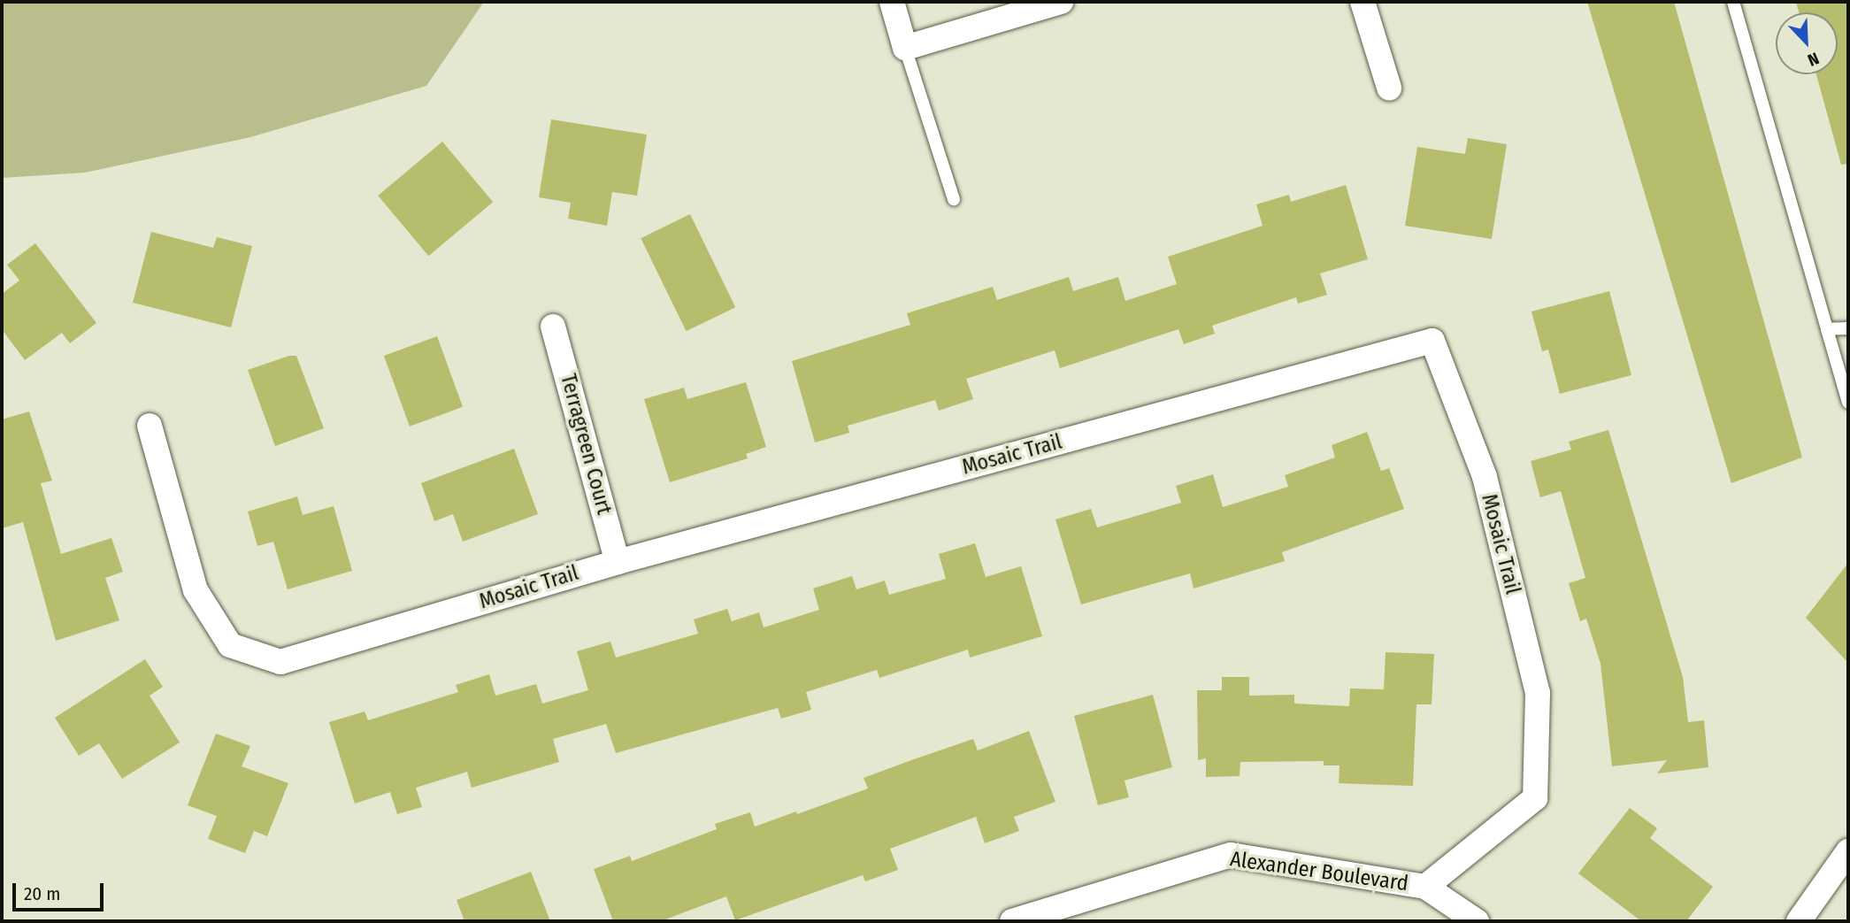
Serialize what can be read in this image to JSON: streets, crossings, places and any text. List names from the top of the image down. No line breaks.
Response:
{"streets":{"street":["Terragreen Court","Mosaic Trail","Alexander Boulevard"]},"crossings":[["Terragreen Court","Mosaic Trail"],["Mosaic Trail","Alexander Boulevard"]],"scale_bar":"20 m","north":"bottom right"}
